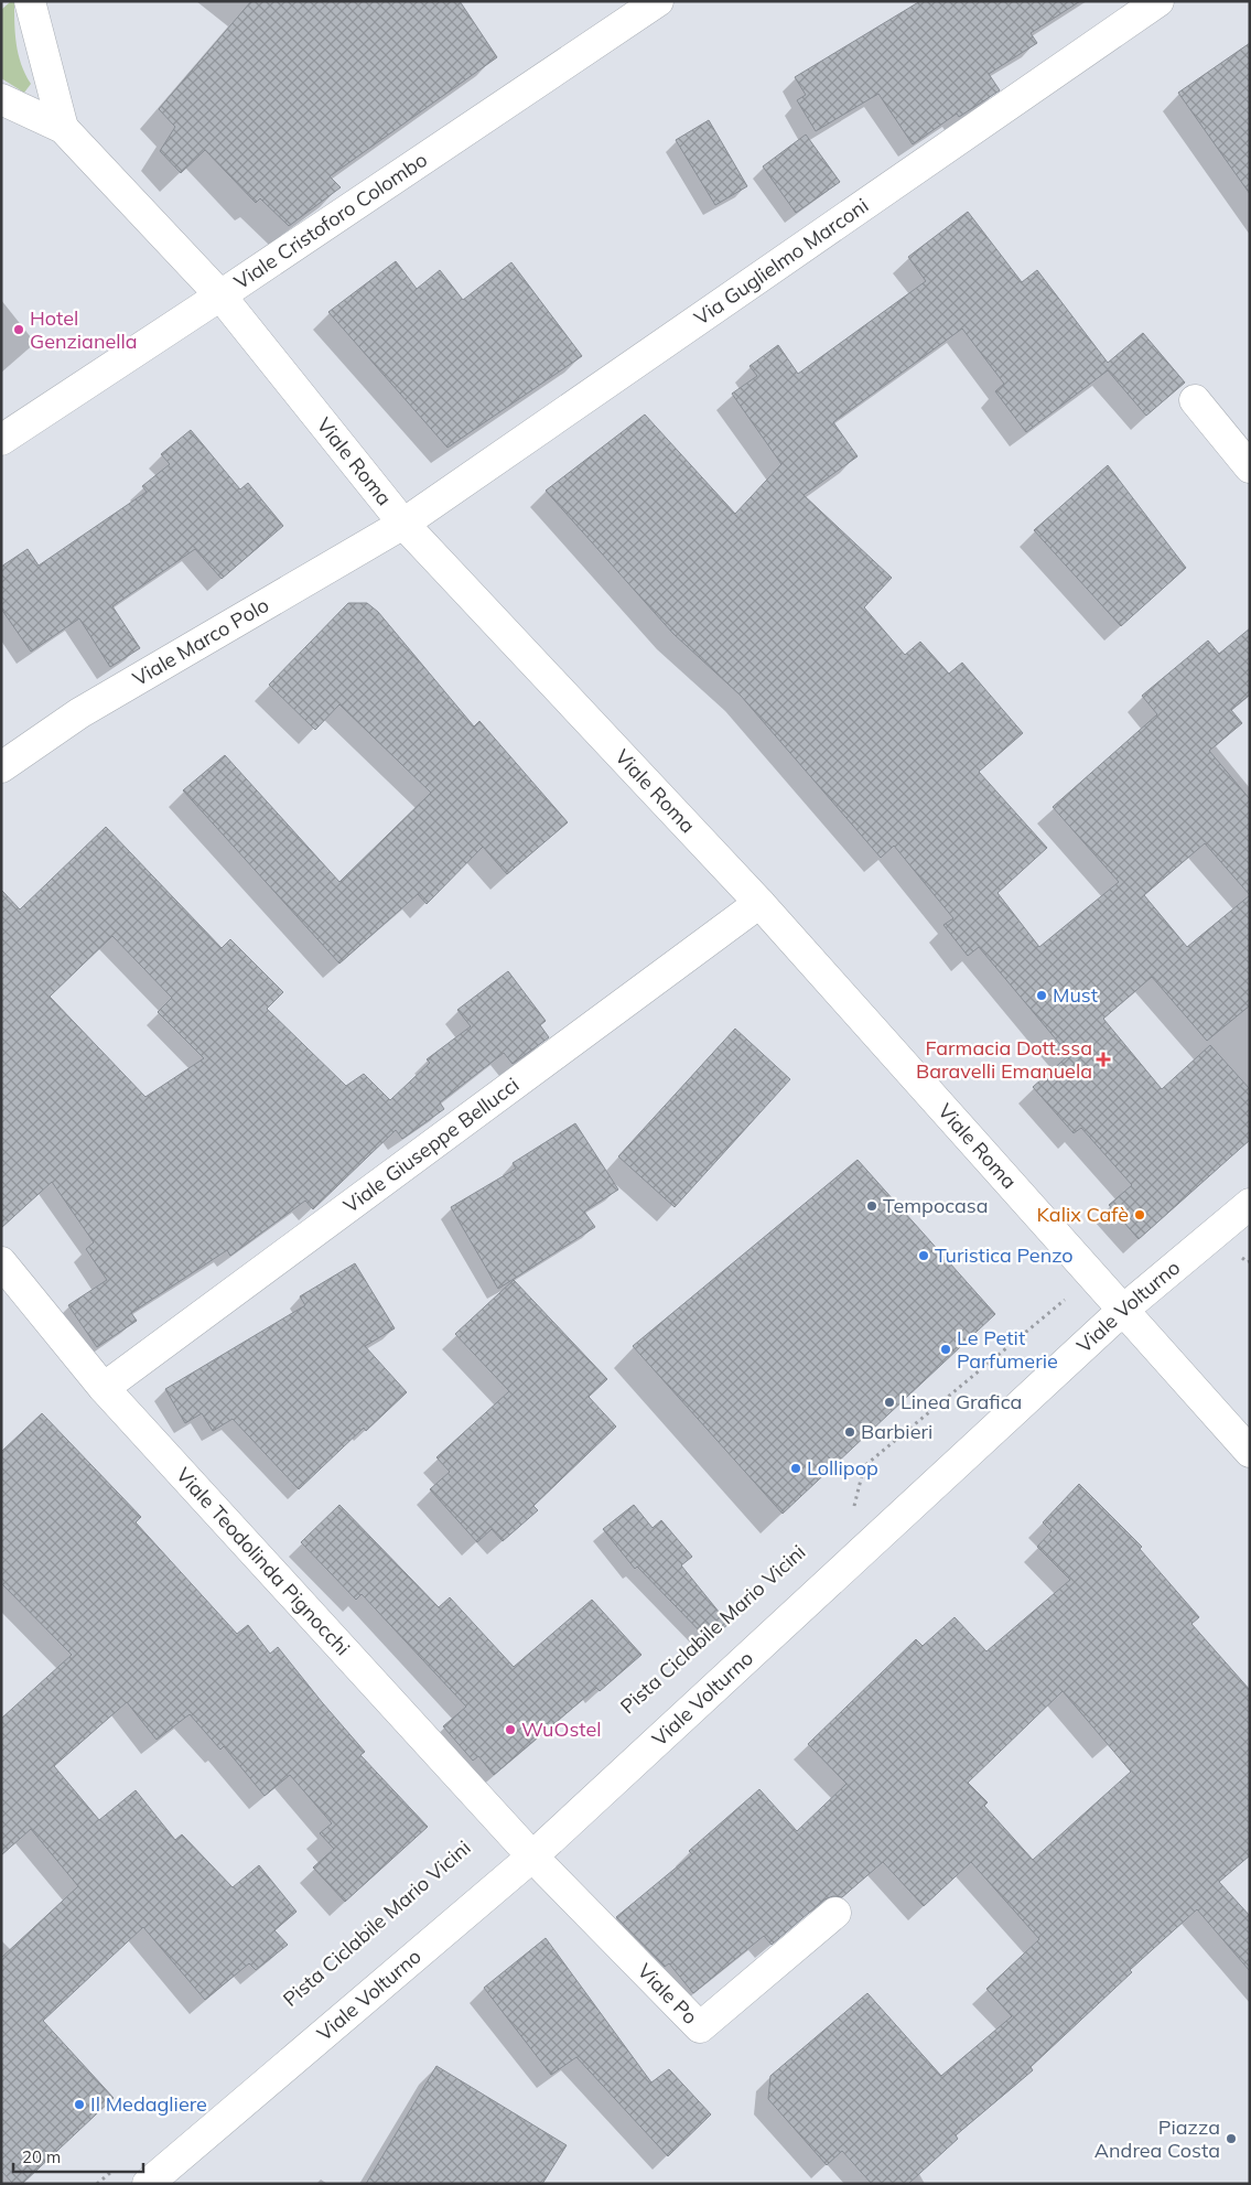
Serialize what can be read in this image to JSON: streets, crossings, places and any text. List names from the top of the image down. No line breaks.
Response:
{"streets":{"street":["Viale Cristoforo Colombo","Via Guglielmo Marconi","Viale Roma","Viale Marco Polo","Viale Giuseppe Bellucci","Viale Volturno","Viale Teodolinda Pignocchi","Viale Po"]},"crossings":[["Viale Cristoforo Colombo","Viale Roma"],["Via Guglielmo Marconi","Viale Roma"],["Via Guglielmo Marconi","Viale Marco Polo"],["Viale Roma","Viale Marco Polo"],["Viale Roma","Viale Giuseppe Bellucci"],["Viale Roma","Viale Volturno"],["Viale Giuseppe Bellucci","Viale Teodolinda Pignocchi"],["Viale Volturno","Viale Teodolinda Pignocchi"],["Viale Volturno","Viale Po"],["Viale Teodolinda Pignocchi","Viale Po"]],"places":{"other":["Hotel Genzianella","Must","Tempocasa","Kalix Cafè","Turistica Penzo","Le Petit Parfumerie","Linea Grafica","Barbieri","Lollipop","WuOstel","Il Medagliere","Piazza Andrea Costa"],"health":["Farmacia Dott.ssa Baravelli Emanuela"]},"scale_bar":"20 m"}
